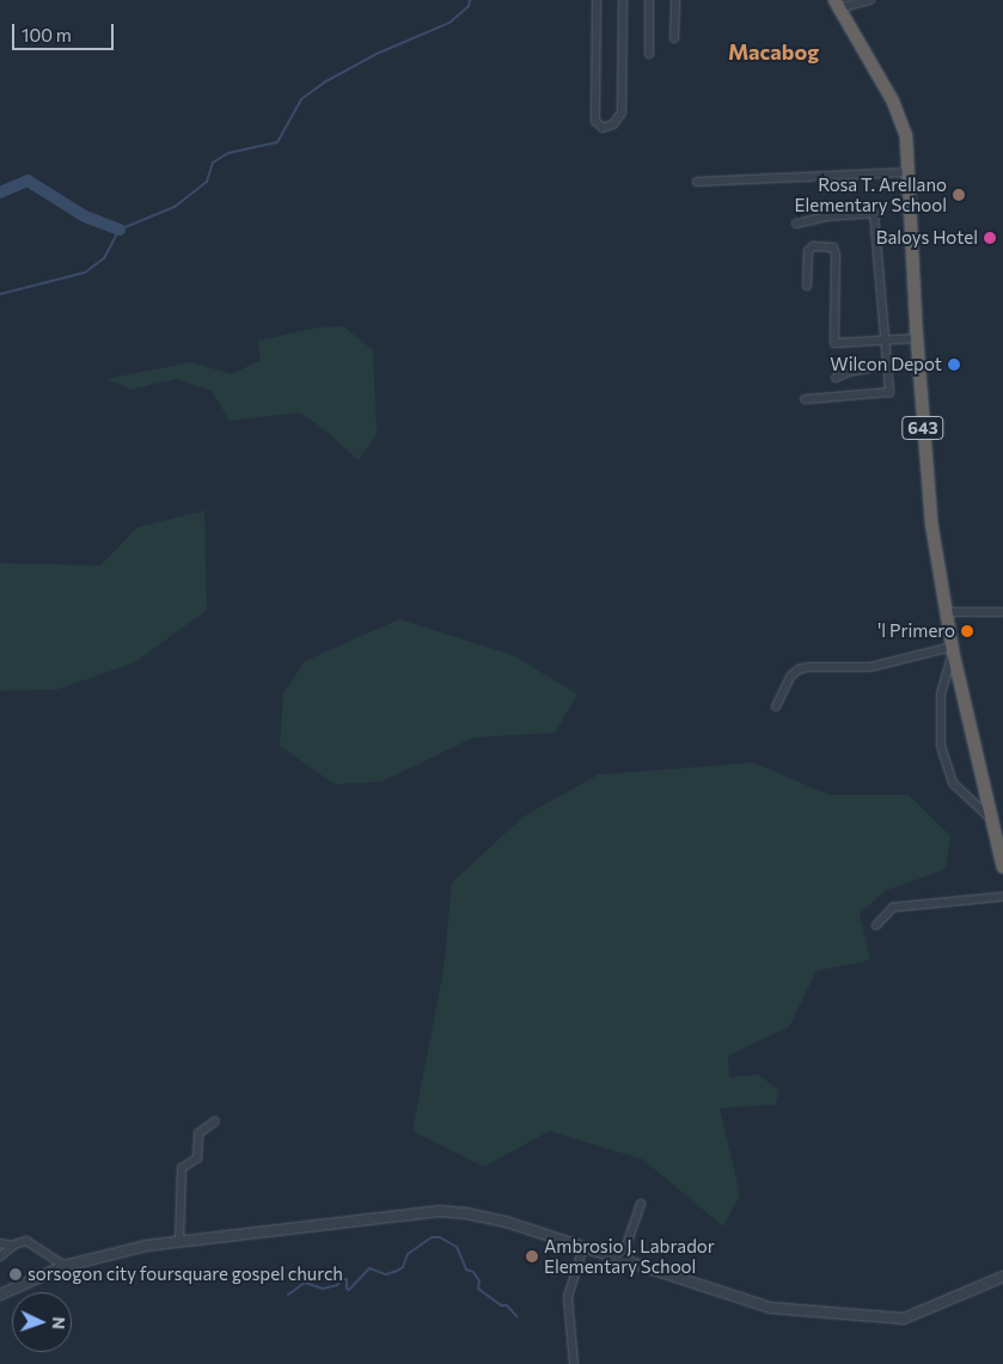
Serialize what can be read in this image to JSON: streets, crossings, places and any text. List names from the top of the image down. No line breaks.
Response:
{"streets":{"highway":["643"]},"districts":["Macabog"],"places":["Rosa T. Arellano Elementary School","Baloys Hotel","Wilcon Depot","'l Primero","Ambrosio J. Labrador Elementary School","sorsogon city foursquare gospel church"],"scale_bar":"100 m","north":"right"}
